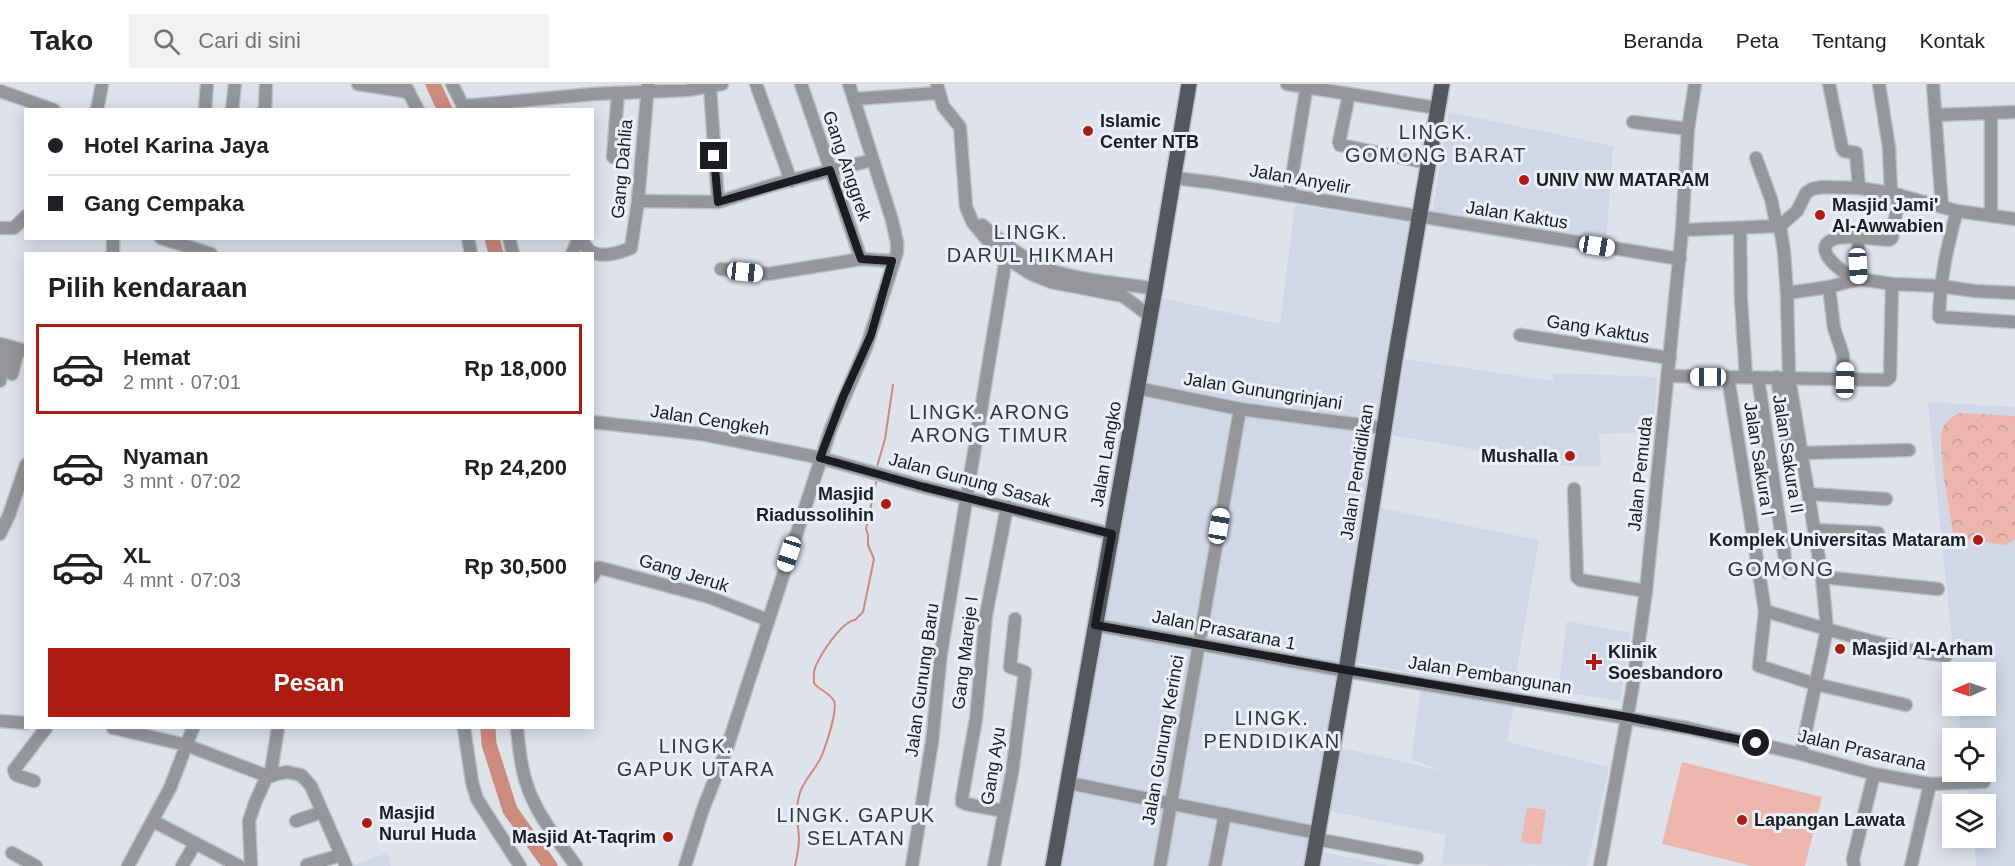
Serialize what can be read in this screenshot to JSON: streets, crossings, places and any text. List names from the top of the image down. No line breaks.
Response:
{"streets":{"main road":["Jalan Langko","Jalan Pendidikan"],"street":["Gang Anggrek","Gang Dahlia","Jalan Anyelir","Jalan Kaktus","Gang Kaktus","Jalan Gunungrinjani","Jalan Cengkeh","Jalan Sakura II","Jalan Sakura I","Jalan Pemuda","Jalan Gunung Sasak","Gang Jeruk","Jalan Prasarana 1","Gang Mareje I","Jalan Pembangunan","Jalan Gunung Baru","Jalan Gunung Kerinci","Jalan Prasarana","Gang Ayu"]},"crossings":[["Jalan Anyelir","Jalan Kaktus"],["Jalan Anyelir","Jalan Langko"],["Jalan Anyelir","Jalan Pendidikan"],["Jalan Kaktus","Jalan Pendidikan"],["Jalan Kaktus","Jalan Pemuda"],["Gang Kaktus","Jalan Pemuda"],["Jalan Gunungrinjani","Jalan Langko"],["Jalan Gunungrinjani","Jalan Pendidikan"],["Jalan Gunungrinjani","Jalan Gunung Kerinci"],["Jalan Cengkeh","Jalan Gunung Sasak"],["Jalan Langko","Jalan Gunung Sasak"],["Jalan Langko","Jalan Prasarana 1"],["Jalan Pendidikan","Jalan Prasarana 1"],["Jalan Pendidikan","Jalan Pembangunan"],["Jalan Pemuda","Jalan Pembangunan"],["Jalan Pemuda","Jalan Prasarana"],["Jalan Gunung Sasak","Gang Mareje I"],["Jalan Gunung Sasak","Jalan Gunung Baru"],["Jalan Prasarana 1","Jalan Pembangunan"],["Jalan Prasarana 1","Jalan Gunung Kerinci"],["Gang Mareje I","Gang Ayu"],["Jalan Pembangunan","Jalan Prasarana"]],"districts":["LINGK. GOMONG BARAT","LINGK. DARUL HIKMAH","LINGK. ARONG ARONG TIMUR","GOMONG","LINGK. PENDIDIKAN","LINGK. GAPUK UTARA","LINGK. GAPUK SELATAN"],"places":{"other":["Islamic Center NTB","UNIV NW MATARAM","Masjid Jami' Al-Awwabien","Mushalla","Masjid Riadussolihin","Komplek Universitas Mataram","Masjid Al-Arham","Lapangan Lawata","Masjid Nurul Huda","Masjid At-Taqrim"],"health":["Klinik Soesbandoro"]},"north":"left","page":{"header":"Tako","search":"Cari di sini","nav":["Beranda","Peta","Tentang","Kontak"],"banner":["Hotel Karina Jaya","Gang Cempaka"],"heading":"Pilih kendaraan","list":[{"name":"Hemat","note":"2 mnt · 07:01","value":"Rp 18,000"},{"name":"Nyaman","note":"3 mnt · 07:02","value":"Rp 24,200"},{"name":"XL","note":"4 mnt · 07:03","value":"Rp 30,500"}],"buttons":"Pesan"}}
